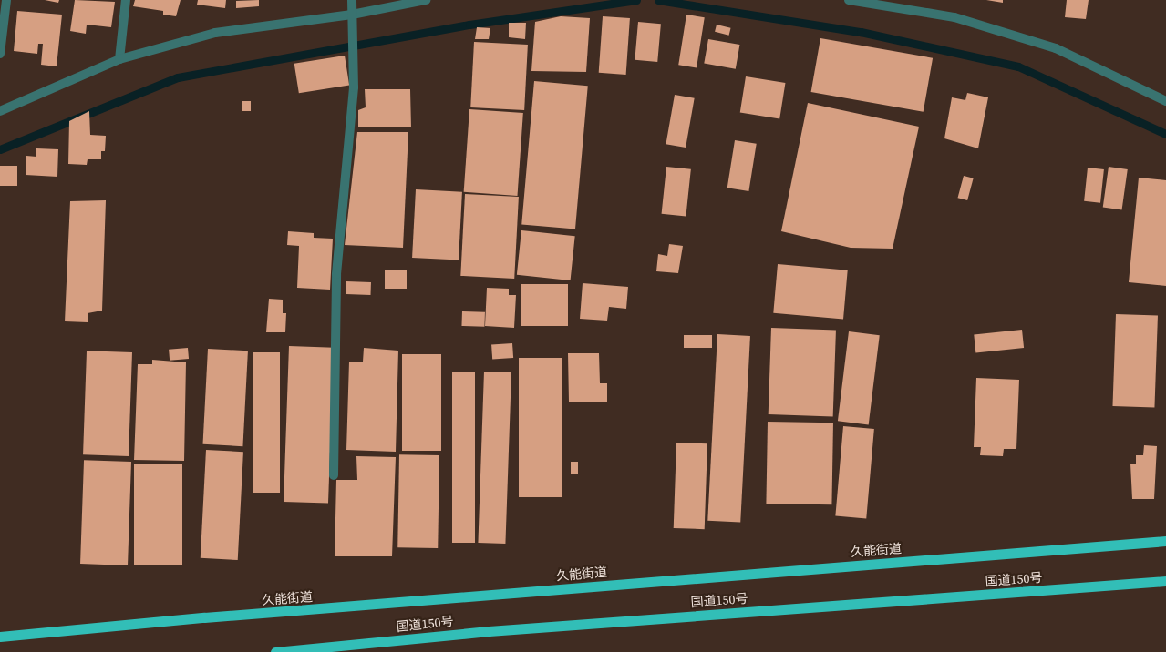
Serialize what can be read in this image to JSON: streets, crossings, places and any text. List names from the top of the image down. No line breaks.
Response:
{"streets":{"highway":["久能街道","国道150号"]}}
